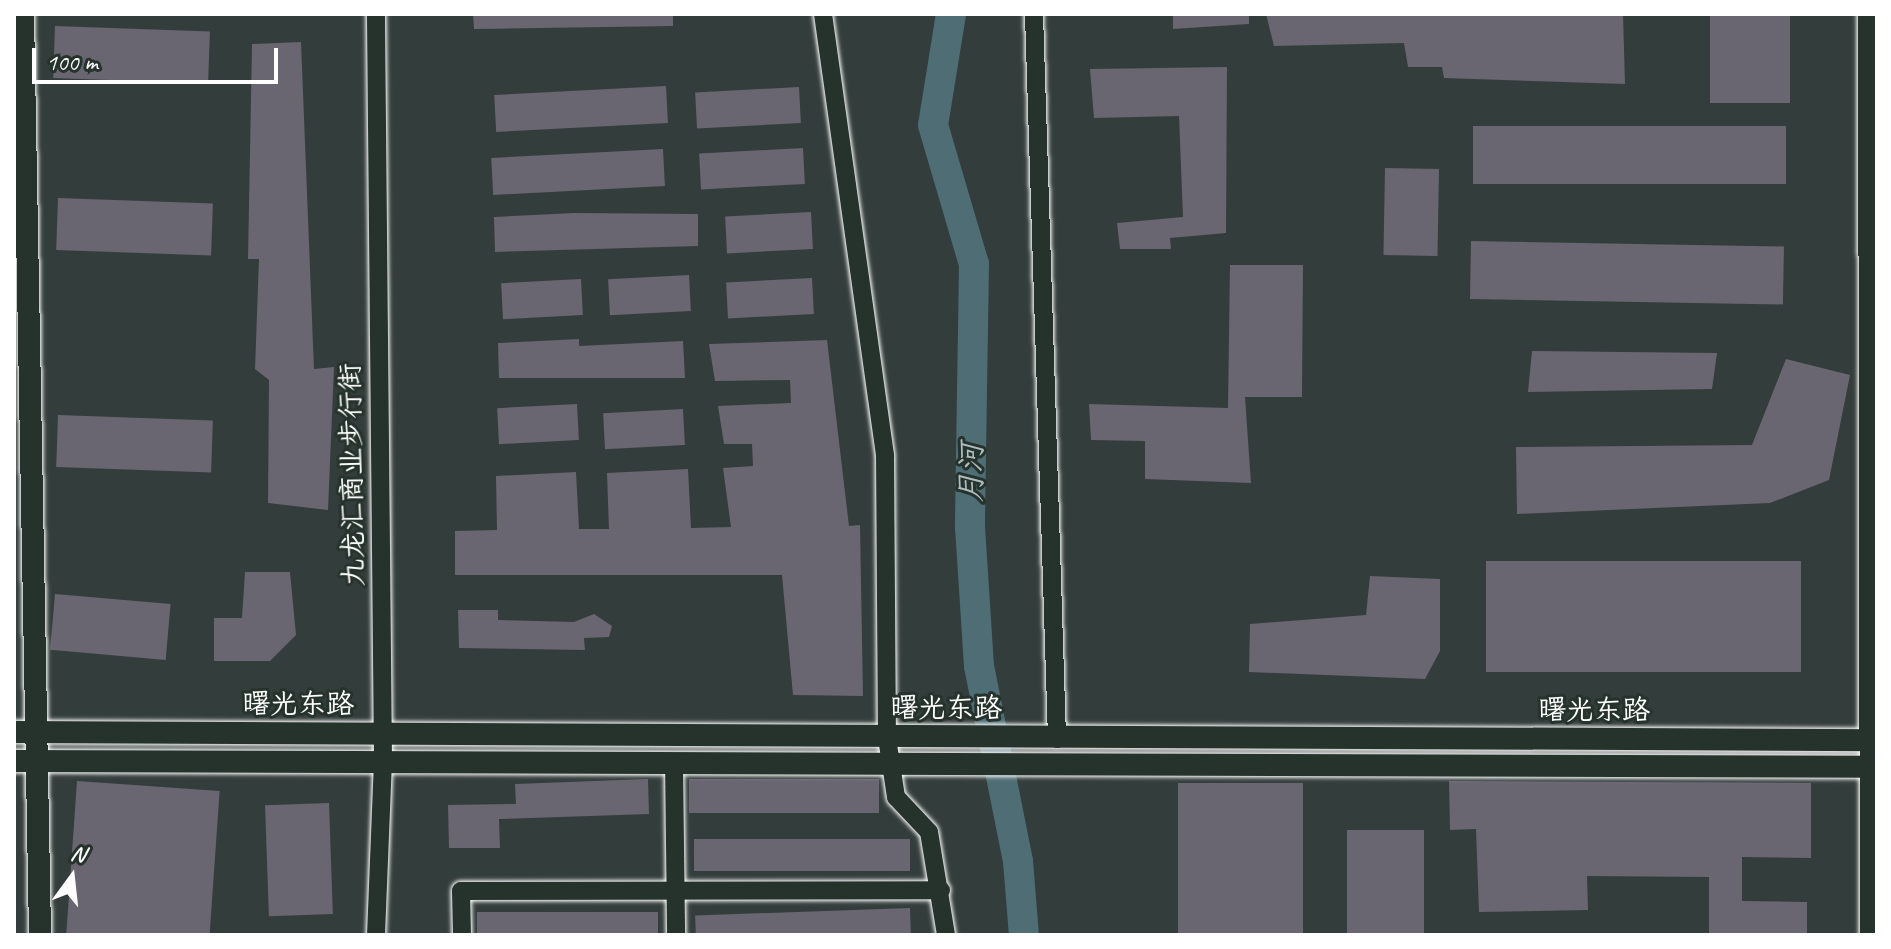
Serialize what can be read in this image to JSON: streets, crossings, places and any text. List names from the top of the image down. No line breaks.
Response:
{"streets":{"main road":["曙光东路"],"street":["九龙汇商业步行街"]},"crossings":[["九龙汇商业步行街","曙光东路"]],"water":["月河"],"scale_bar":"100 m","north":"top"}
